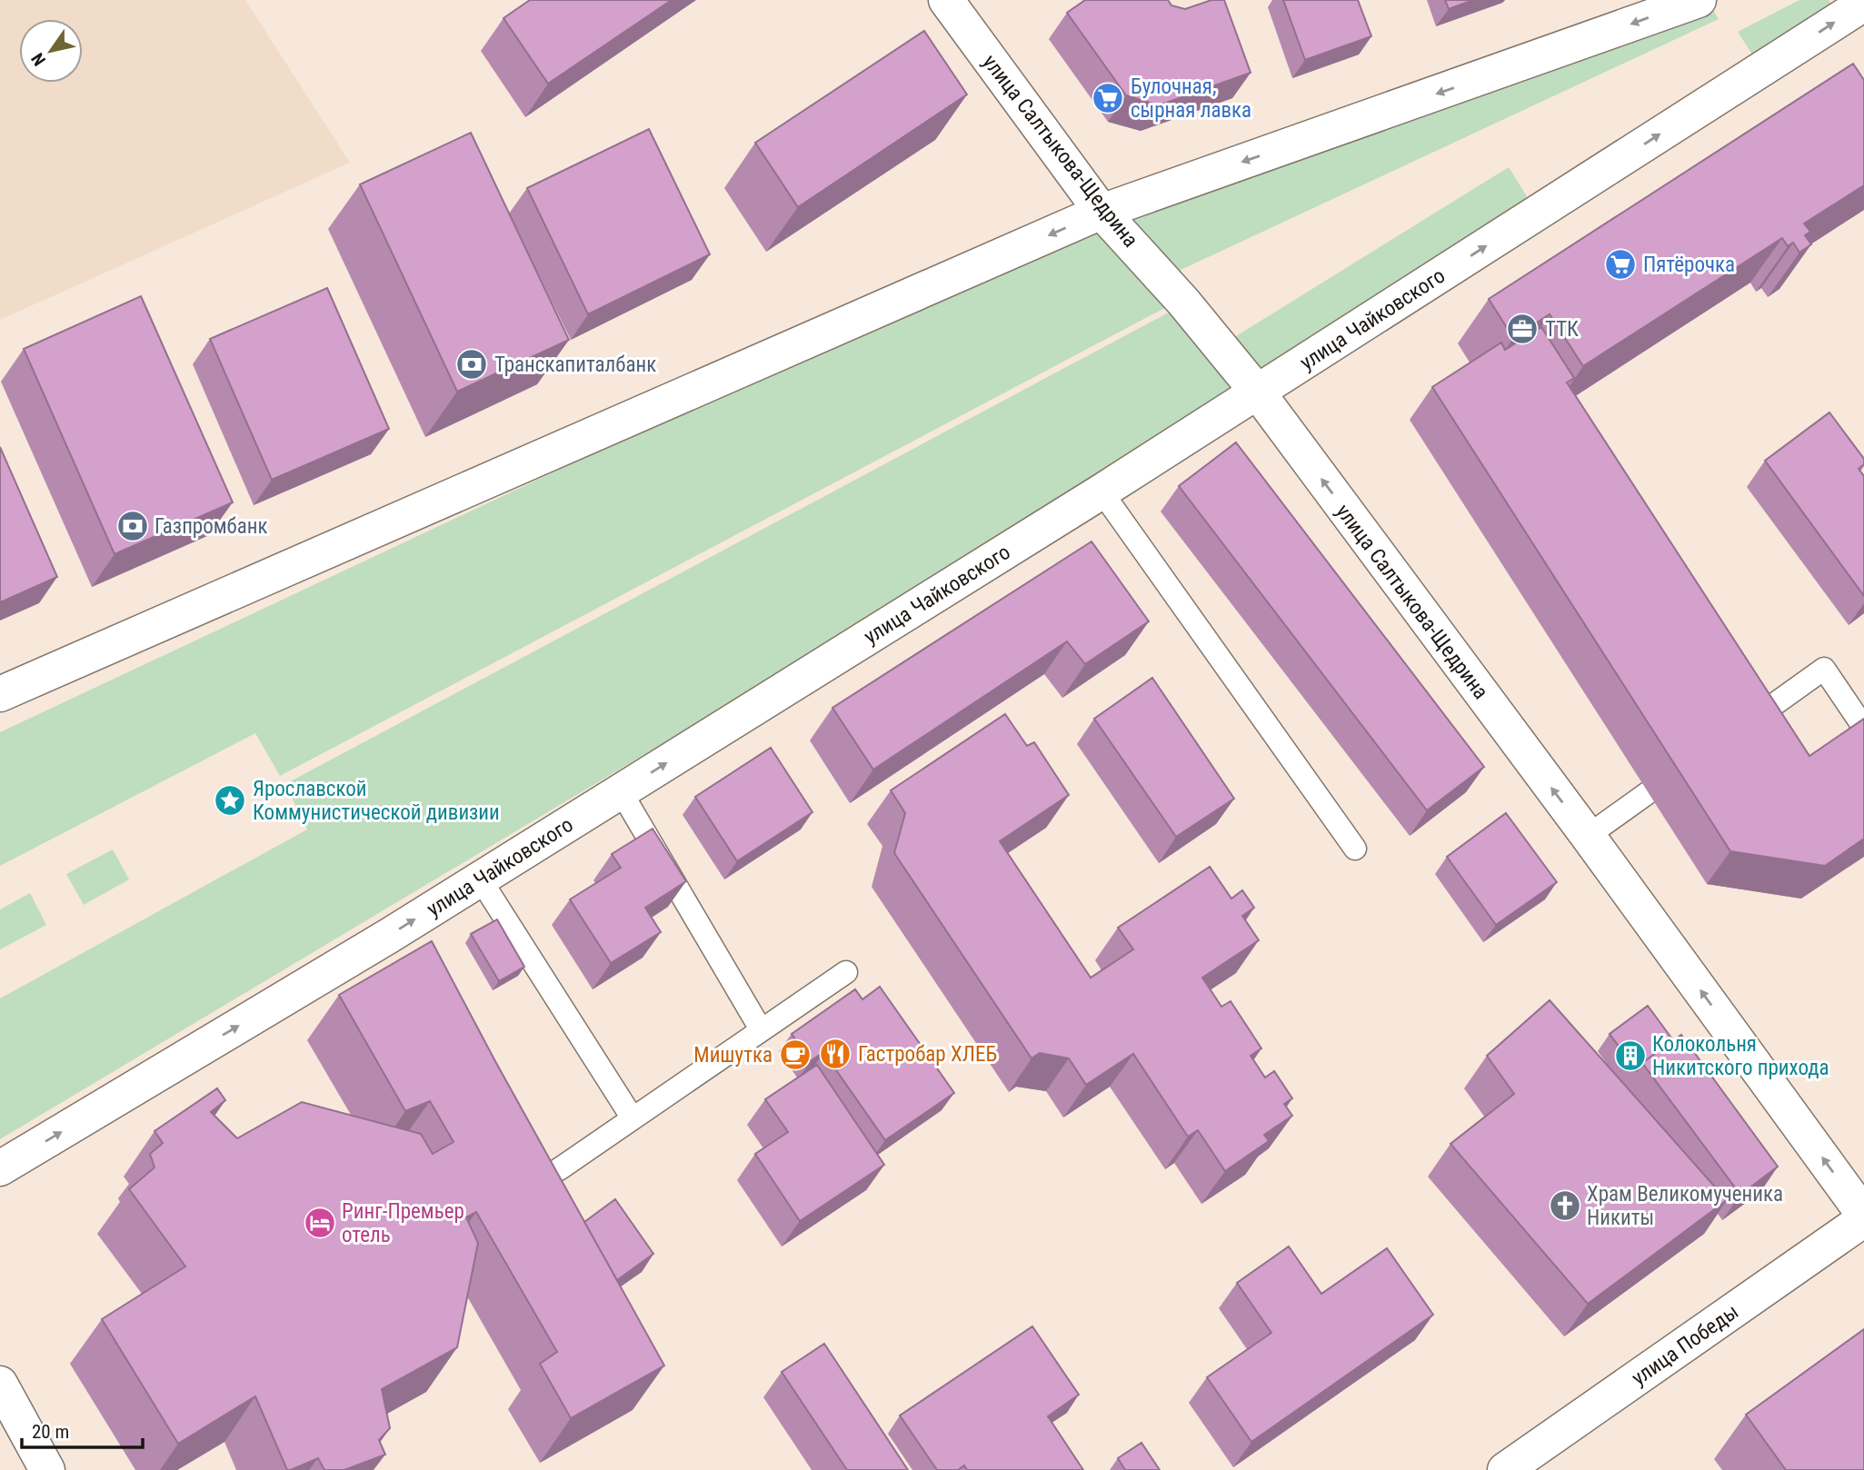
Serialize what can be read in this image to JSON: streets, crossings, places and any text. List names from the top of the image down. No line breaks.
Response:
{"streets":{"street":["улица Салтыкова-Щедрина","улица Чайковского","улица Победы"]},"crossings":[["улица Салтыкова-Щедрина","улица Чайковского"],["улица Салтыкова-Щедрина","улица Победы"]],"one_way":["улица Салтыкова-Щедрина"],"places":{"supermarket":["Булочная, сырная лавка","Пятёрочка"],"office":["ТТК"],"bank":["Транскапиталбанк","Газпромбанк"],"place":["Ярославской Коммунистической дивизии"],"restaurant":["Гастробар ХЛЕБ"],"cafe":["Мишутка"],"building":["Колокольня Никитского прихода"],"church":["Храм Великомученика Никиты"],"hotel":["Ринг-Премьер отель"]},"scale_bar":"20 m","north":"bottom left"}
